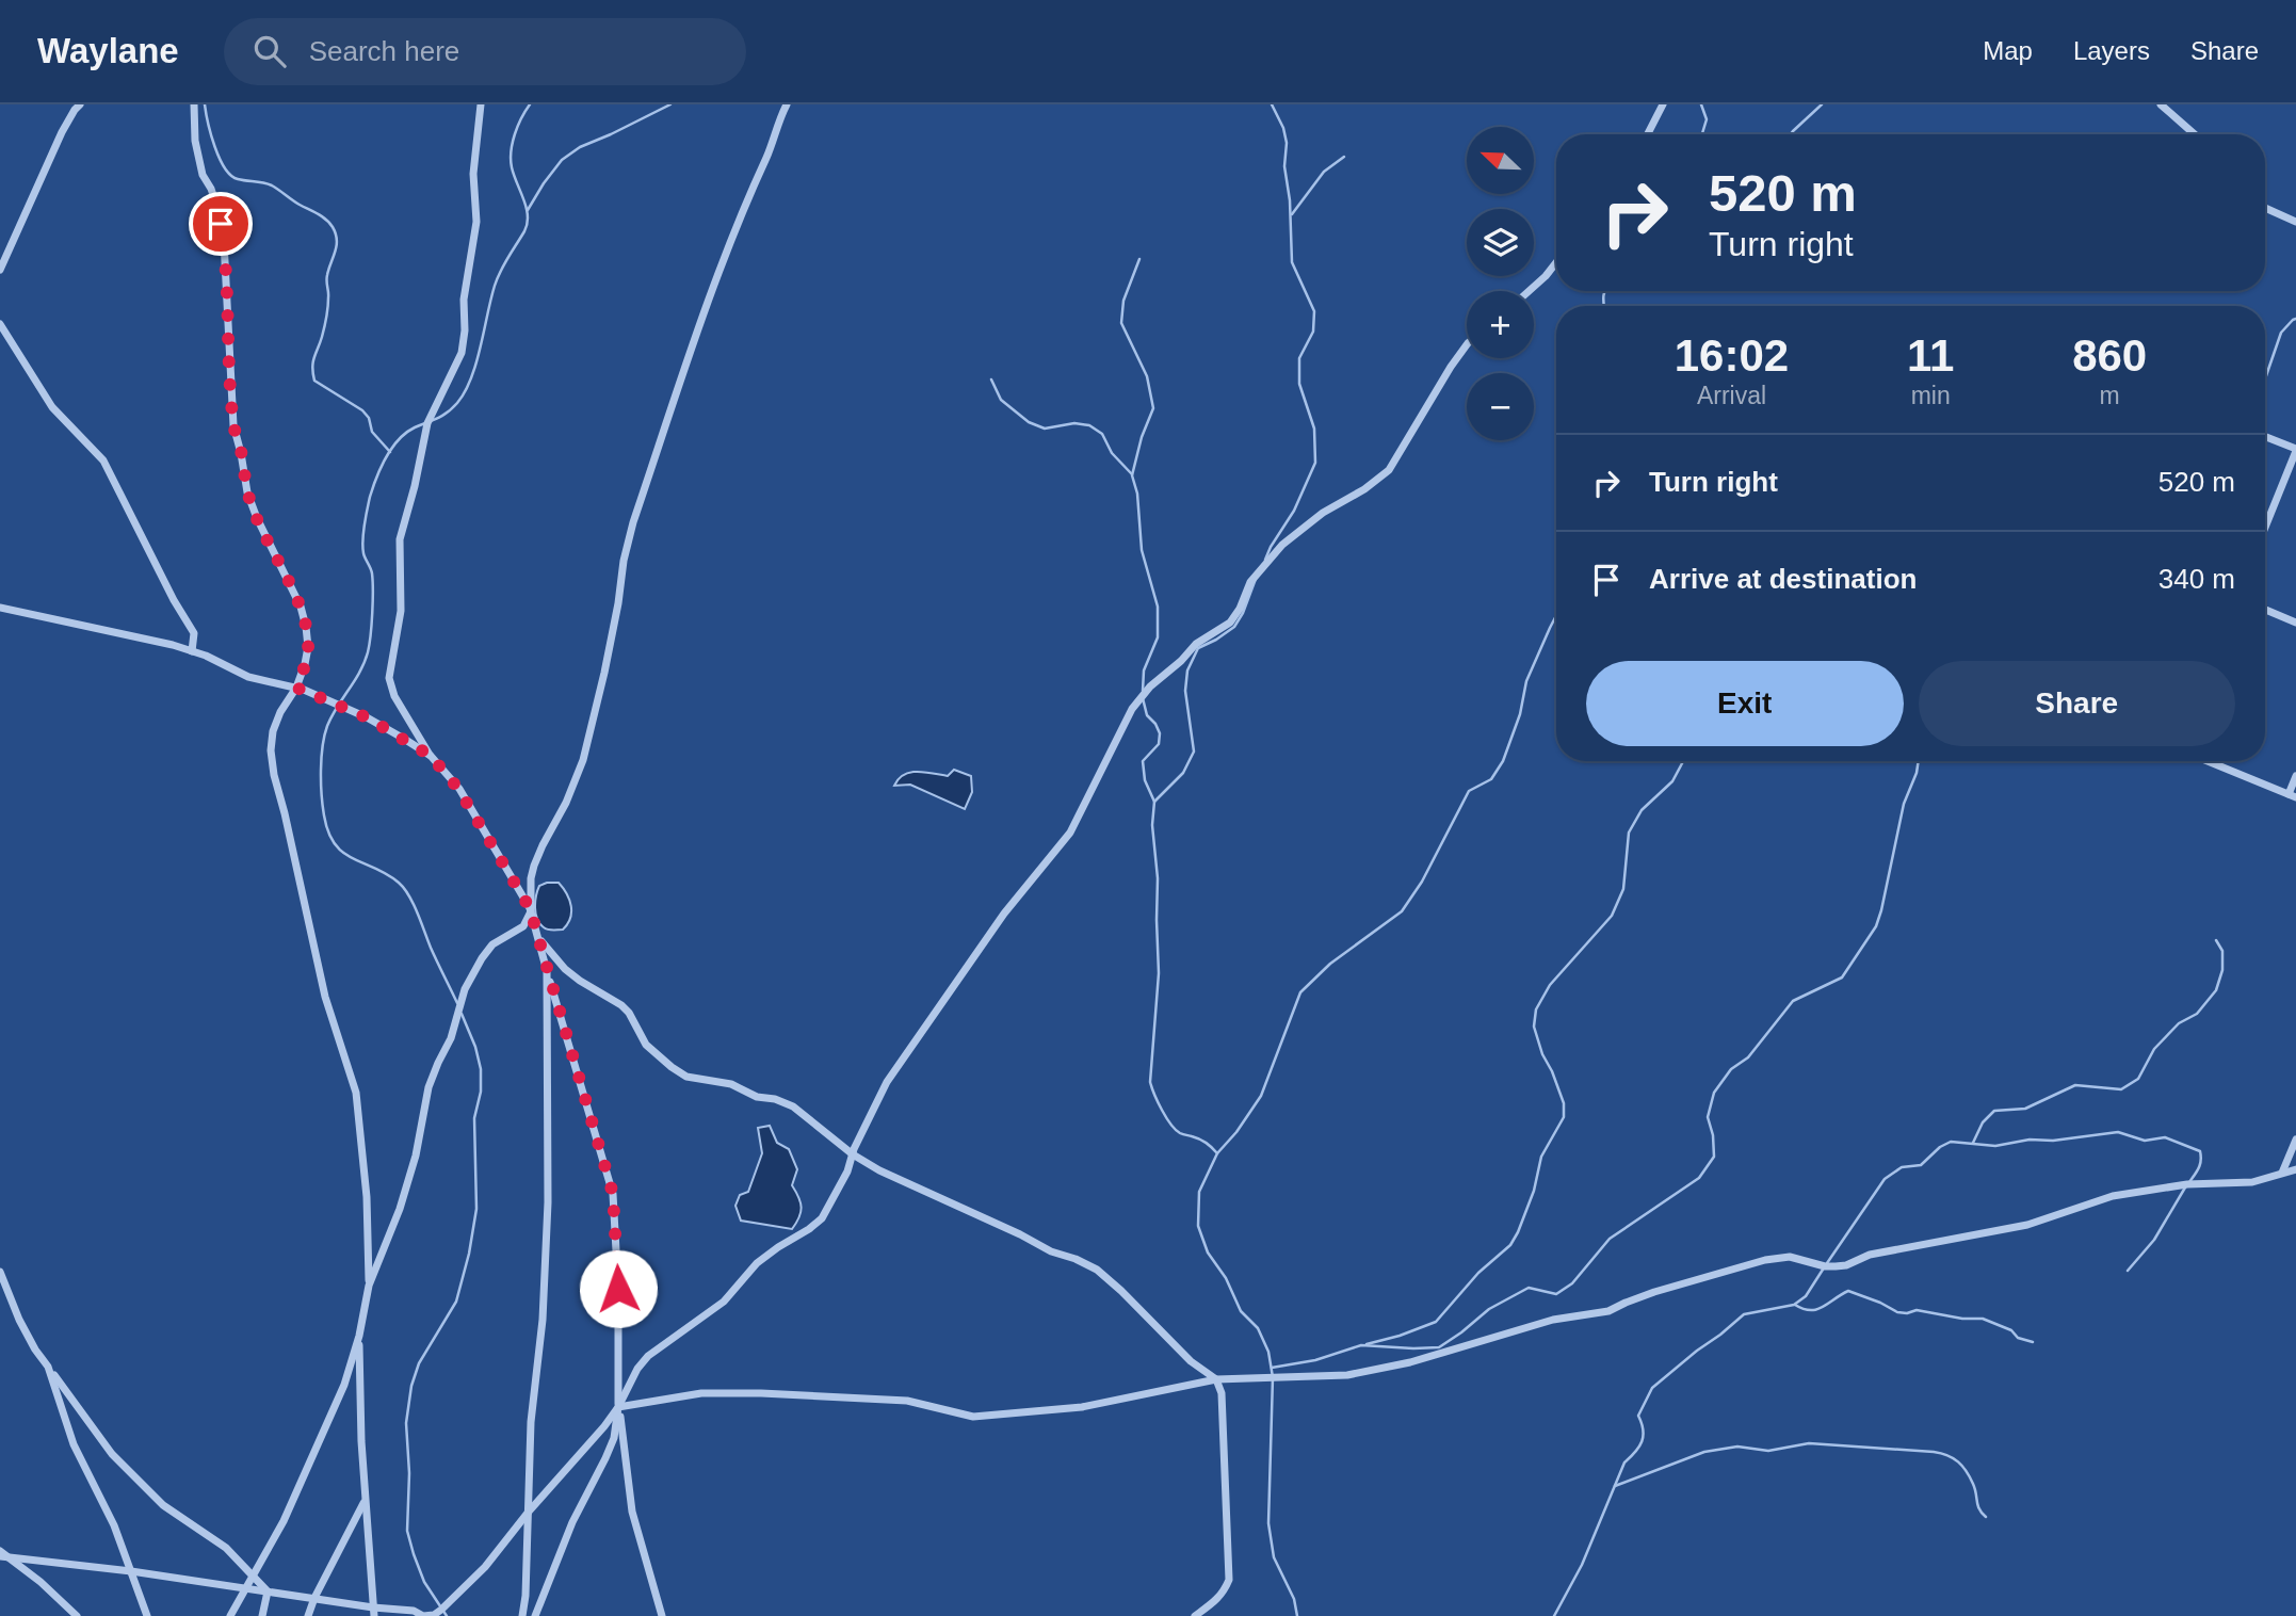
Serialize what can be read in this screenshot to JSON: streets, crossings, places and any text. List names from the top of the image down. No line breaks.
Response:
{"north":"top left","page":{"header":"Waylane","search":"Search here","nav":["Map","Layers","Share"],"map_buttons":["+","−"],"turn":["520 m","Turn right"],"eta":["16:02","Arrival","11","min","860","m"],"list":[{"name":"Turn right","value":"520 m"},{"name":"Arrive at destination","value":"340 m"}],"buttons":["Exit","Share"]}}
